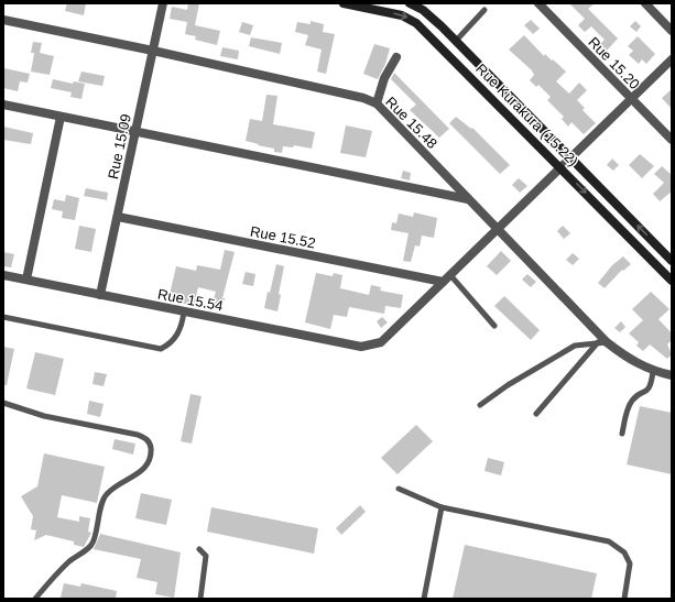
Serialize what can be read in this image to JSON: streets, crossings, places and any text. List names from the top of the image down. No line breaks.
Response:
{"streets":{"main road":["Rue Kurakura (15.22)"],"street":["Rue 15.20","Rue 15.48","Rue 15.09","Rue 15.52","Rue 15.54"]},"crossings":[["Rue 15.48","Rue 15.09"],["Rue 15.09","Rue 15.52"],["Rue 15.09","Rue 15.54"],["Rue 15.52","Rue 15.54"]]}
